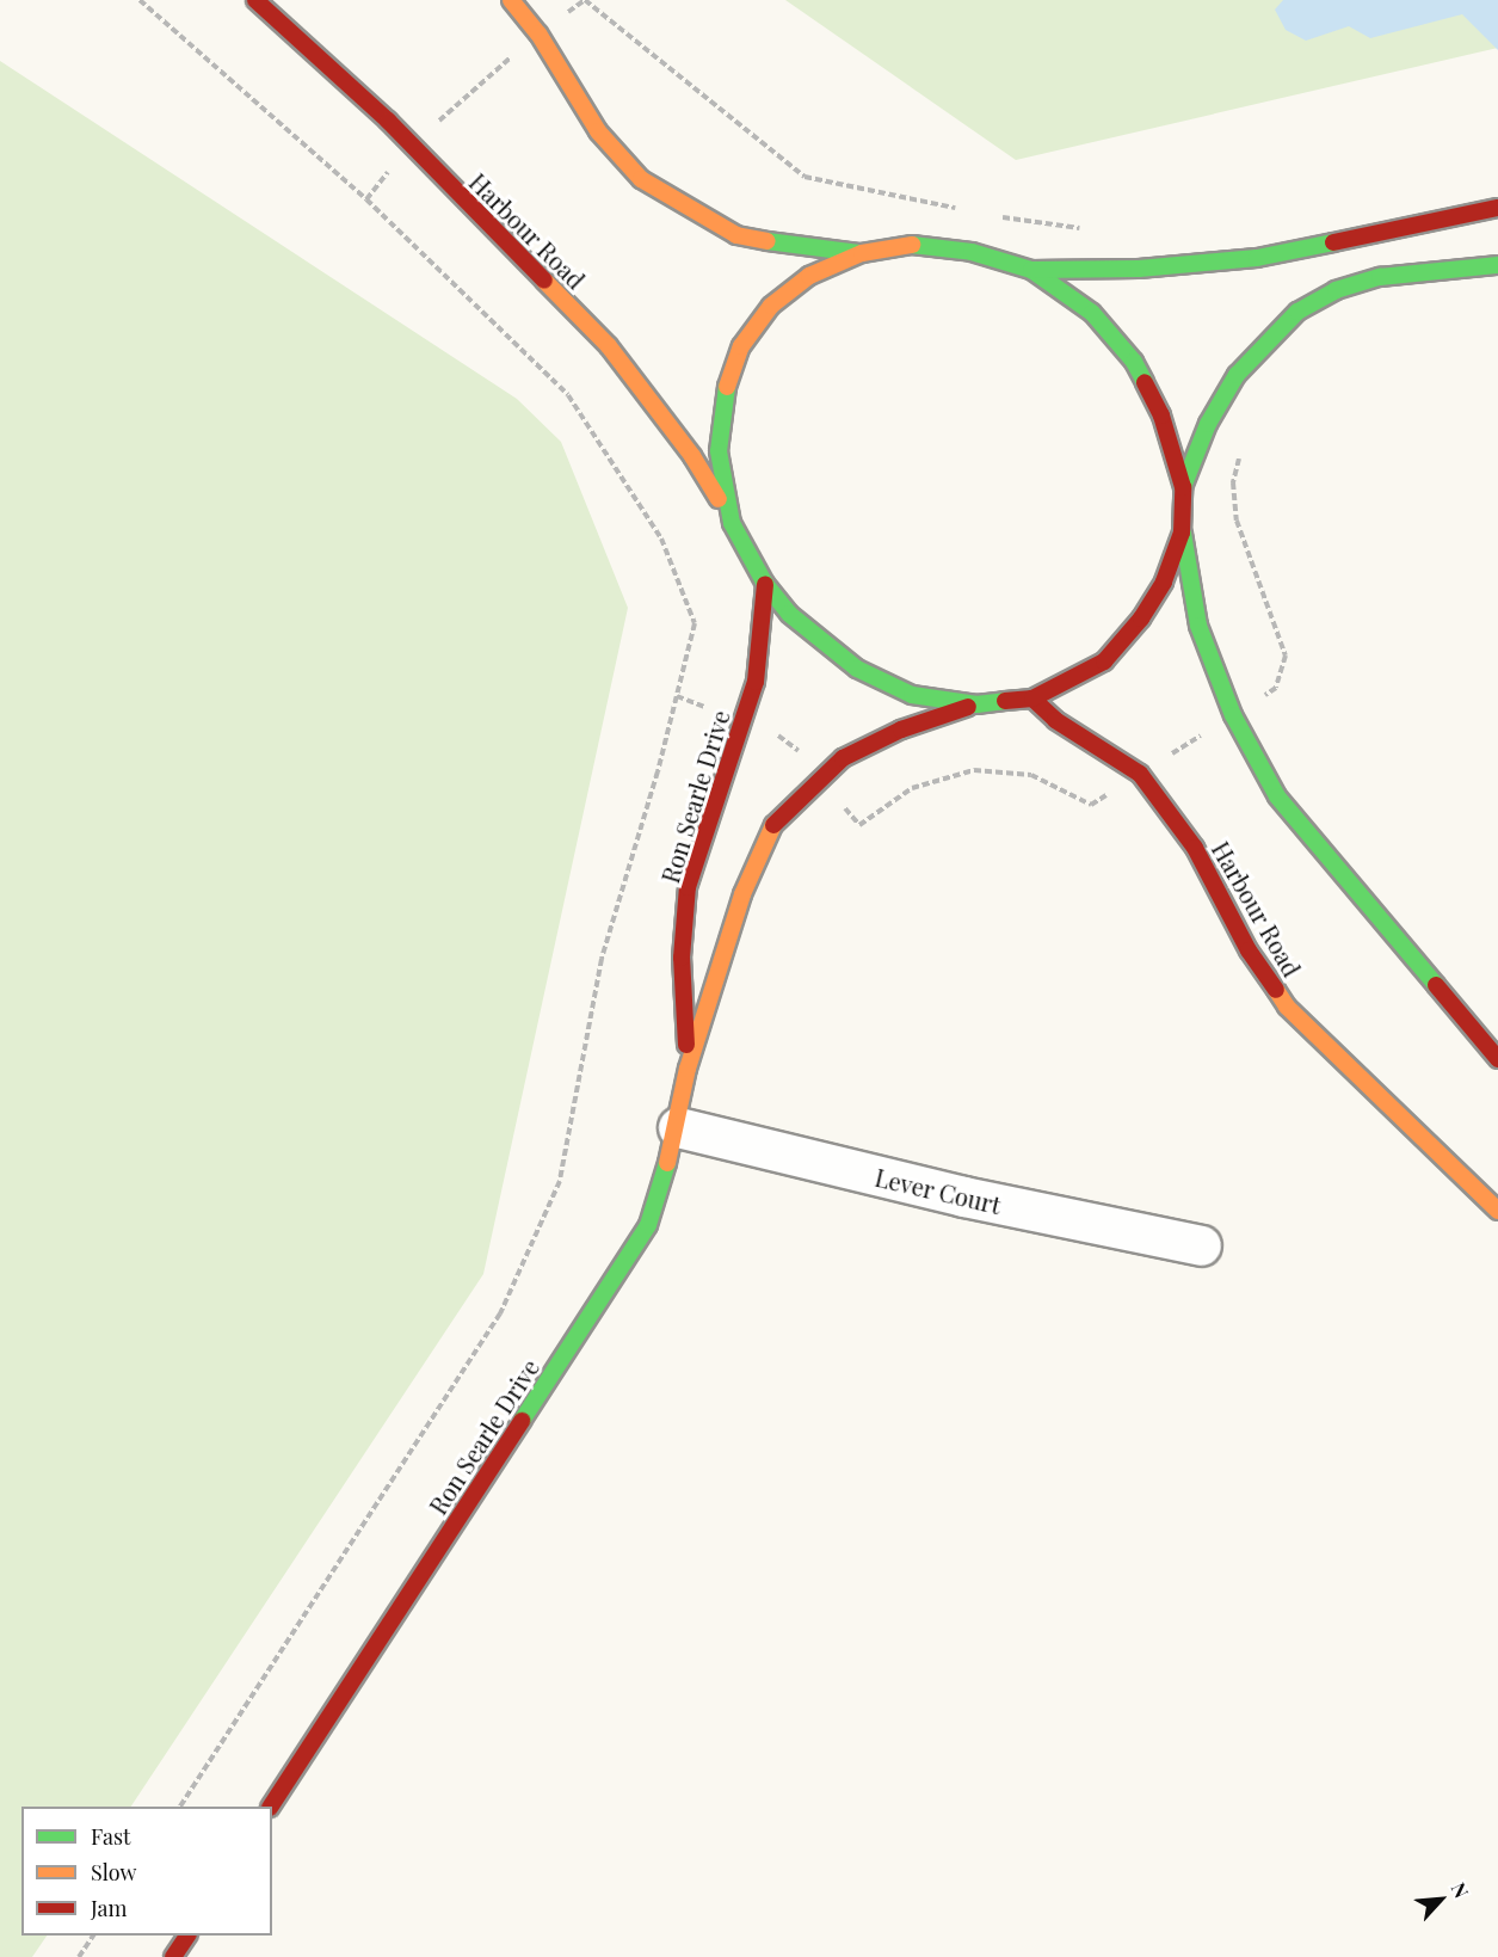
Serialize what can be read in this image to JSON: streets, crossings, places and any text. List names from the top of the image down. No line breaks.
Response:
{"streets":{"main road":["Harbour Road","Ron Searle Drive"],"street":["Lever Court"]},"crossings":[["Ron Searle Drive","Lever Court"]],"legend":["Fast","Slow","Jam"],"north":"top right"}
